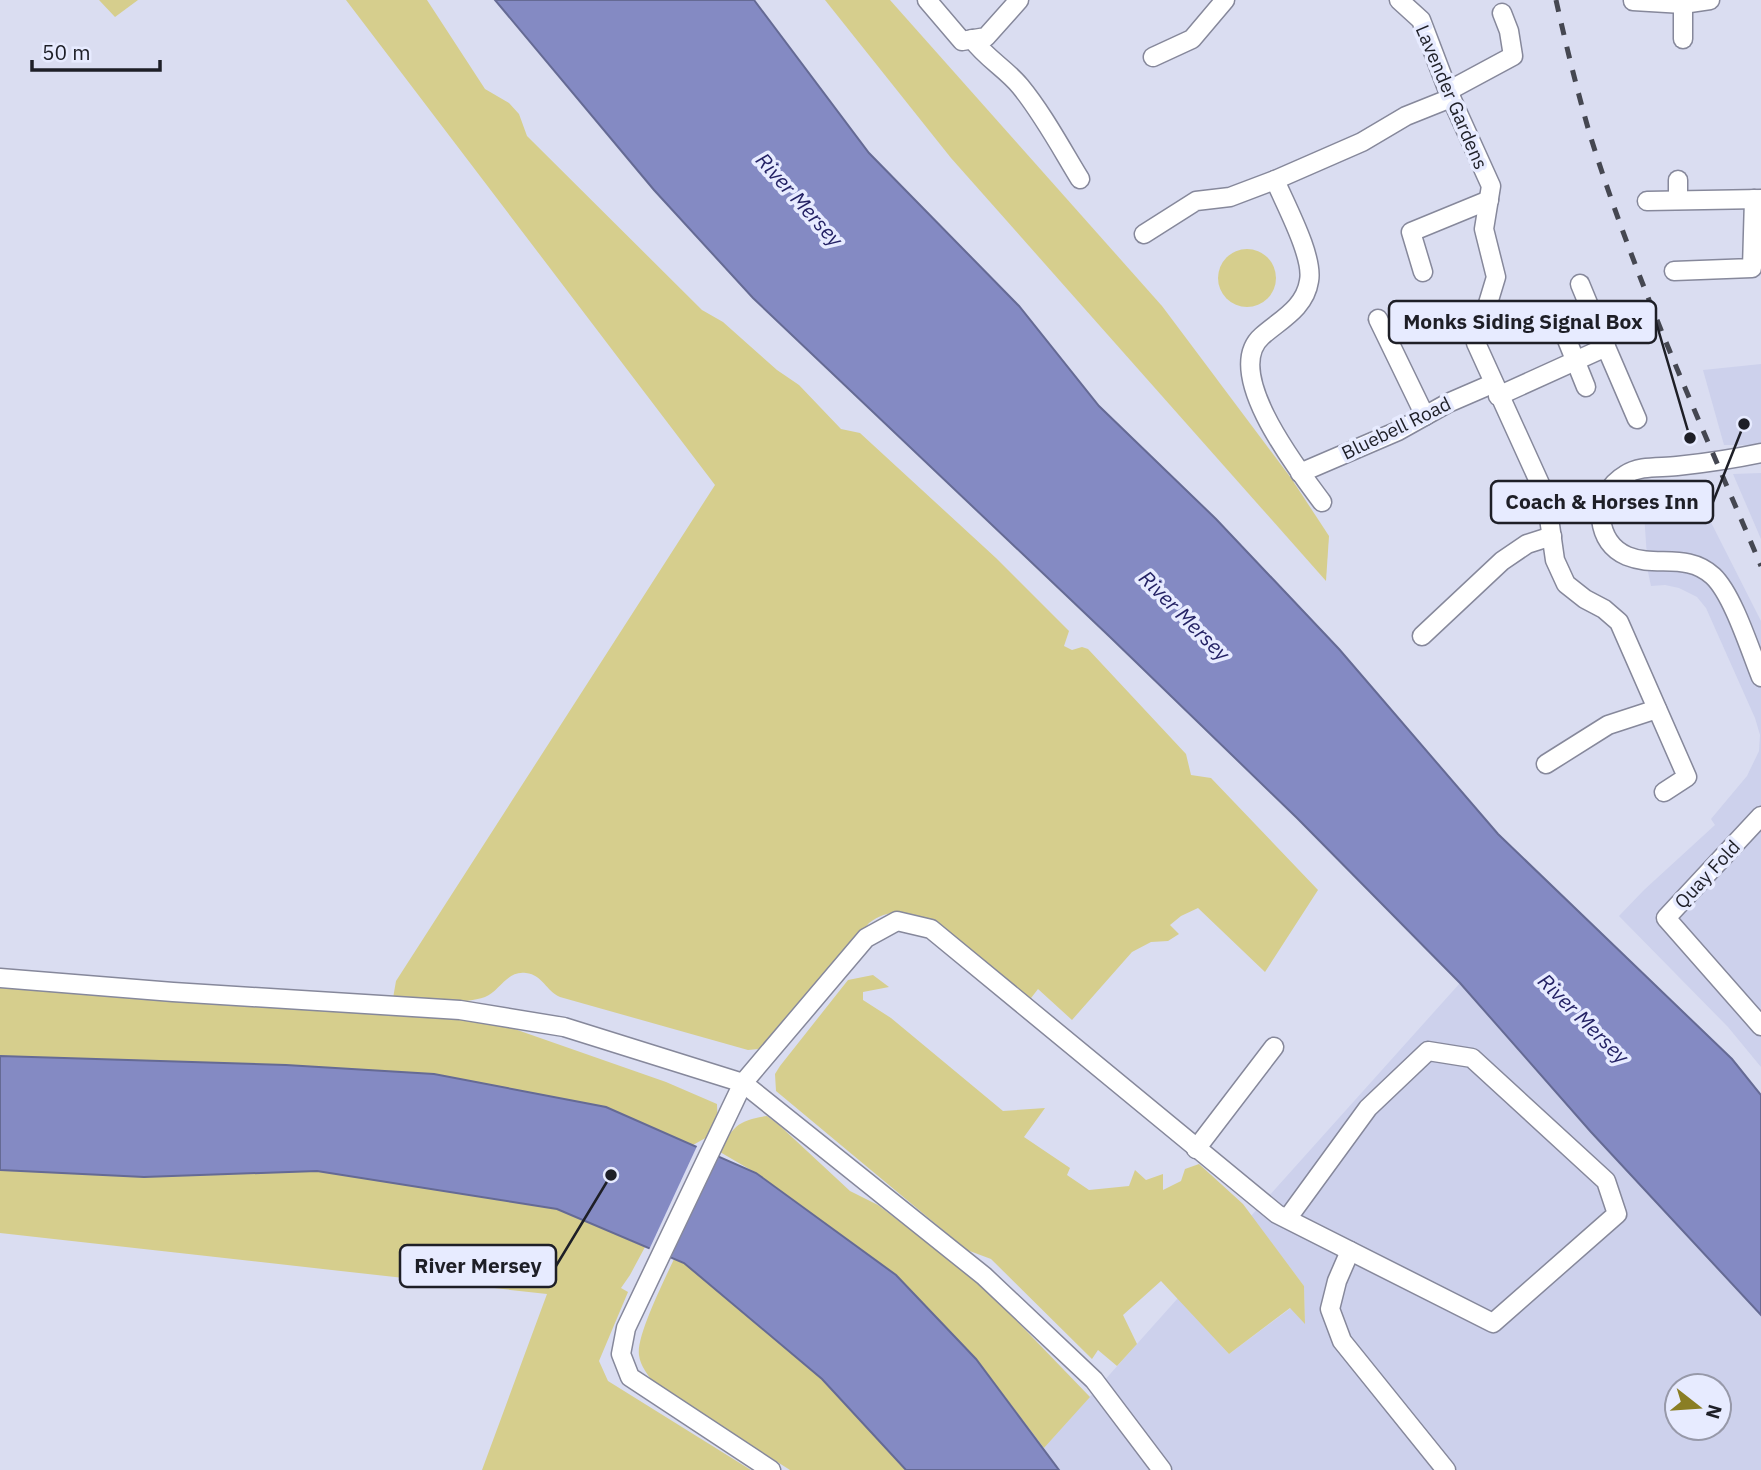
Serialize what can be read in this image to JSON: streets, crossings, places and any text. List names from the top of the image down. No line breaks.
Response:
{"streets":{"street":["Lavender Gardens","Bluebell Road","Quay Fold"]},"crossings":[["Lavender Gardens","Bluebell Road"]],"water":["River Mersey"],"places":["Coach & Horses Inn","Monks Siding Signal Box","River Mersey"],"scale_bar":"50 m","north":"right"}
